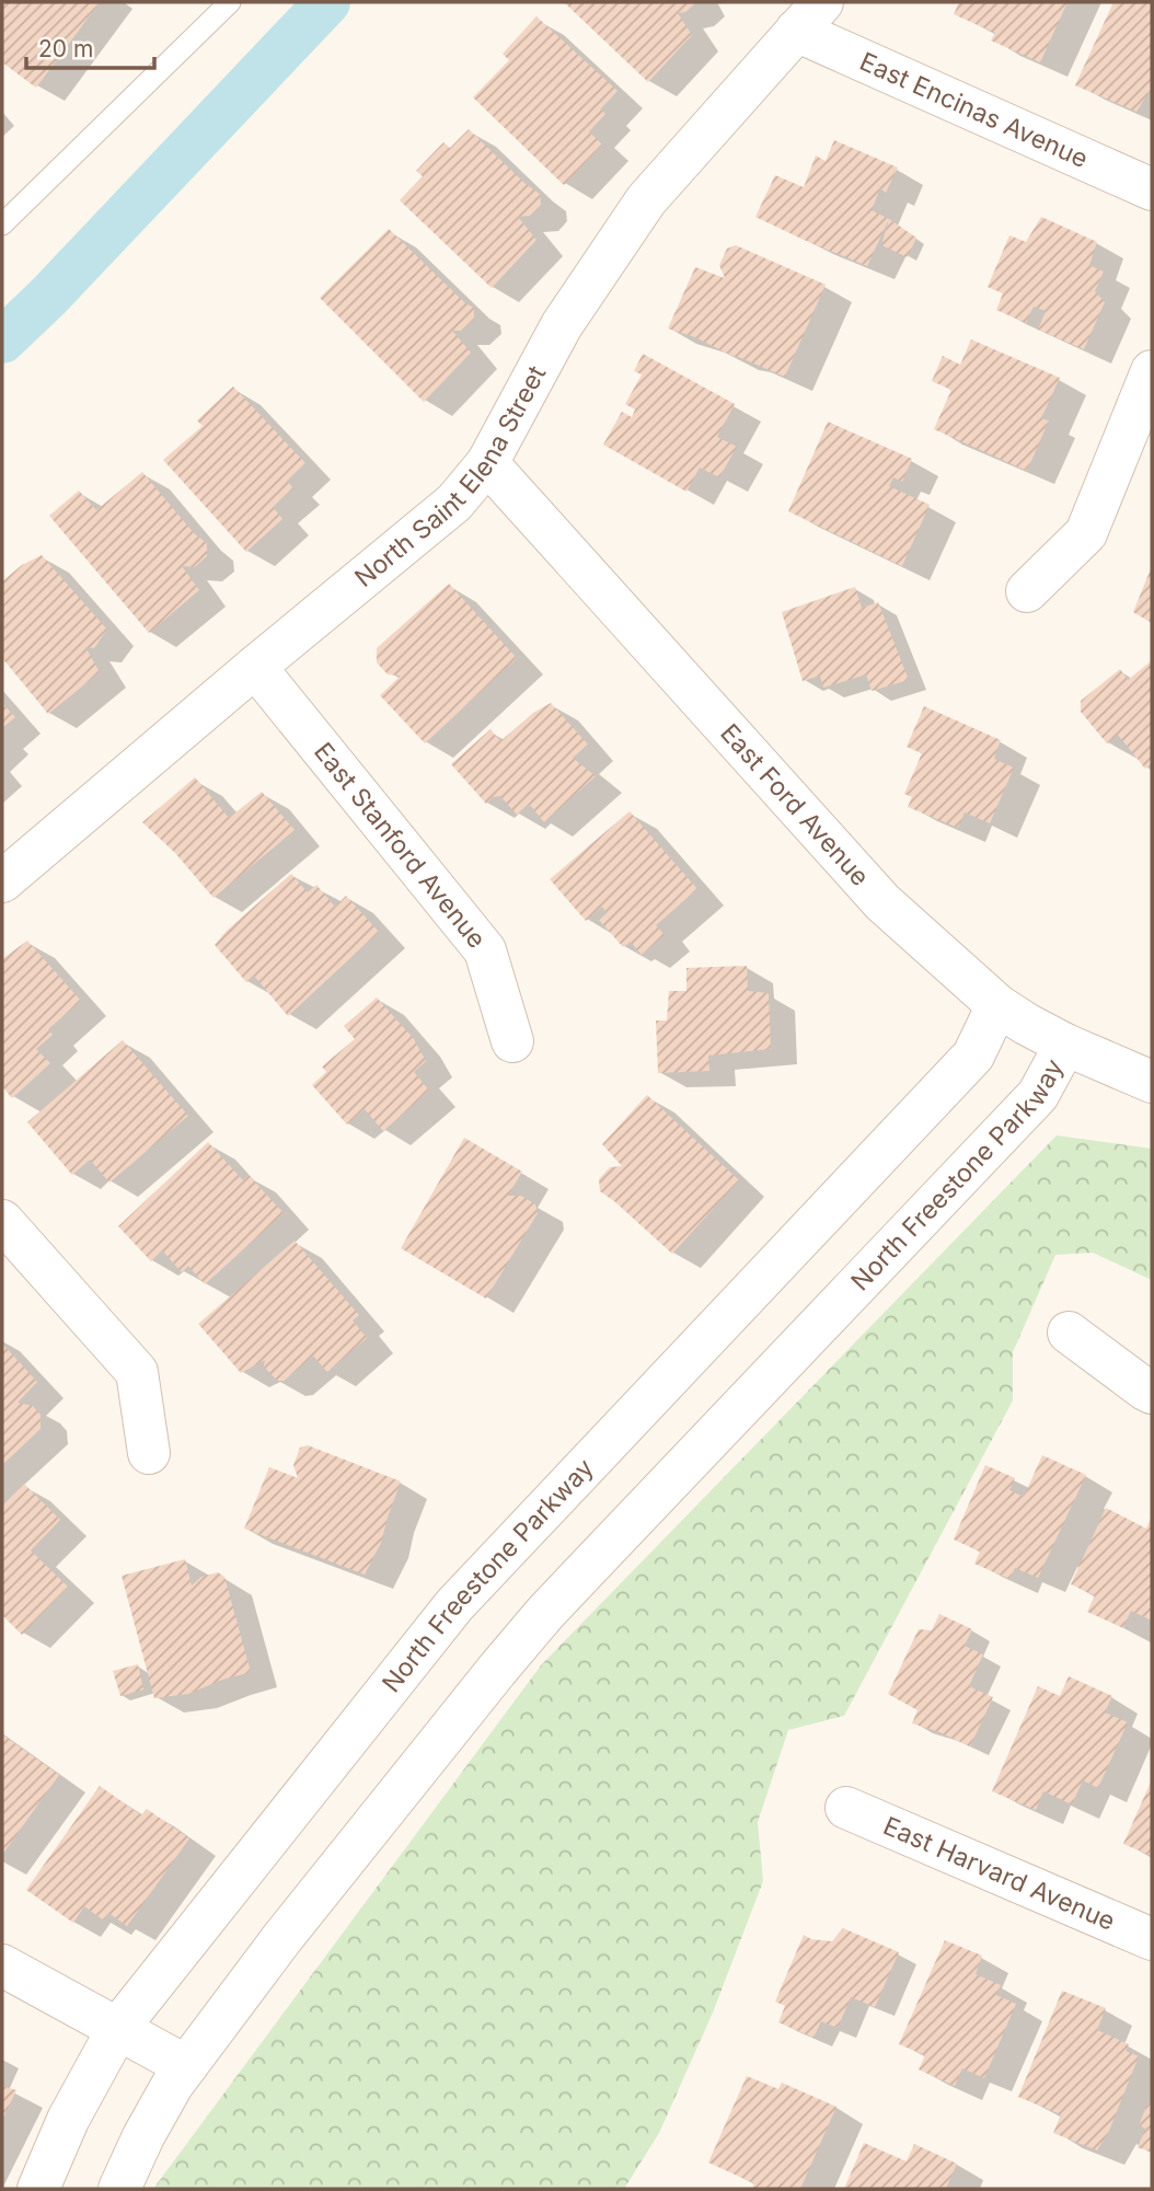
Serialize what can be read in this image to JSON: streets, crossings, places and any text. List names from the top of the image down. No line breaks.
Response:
{"streets":{"street":["East Encinas Avenue","North Saint Elena Street","East Ford Avenue","East Stanford Avenue","North Freestone Parkway","East Harvard Avenue"]},"crossings":[["East Encinas Avenue","North Saint Elena Street"],["North Saint Elena Street","East Ford Avenue"],["North Saint Elena Street","East Stanford Avenue"],["East Ford Avenue","North Freestone Parkway"]],"scale_bar":"20 m"}
